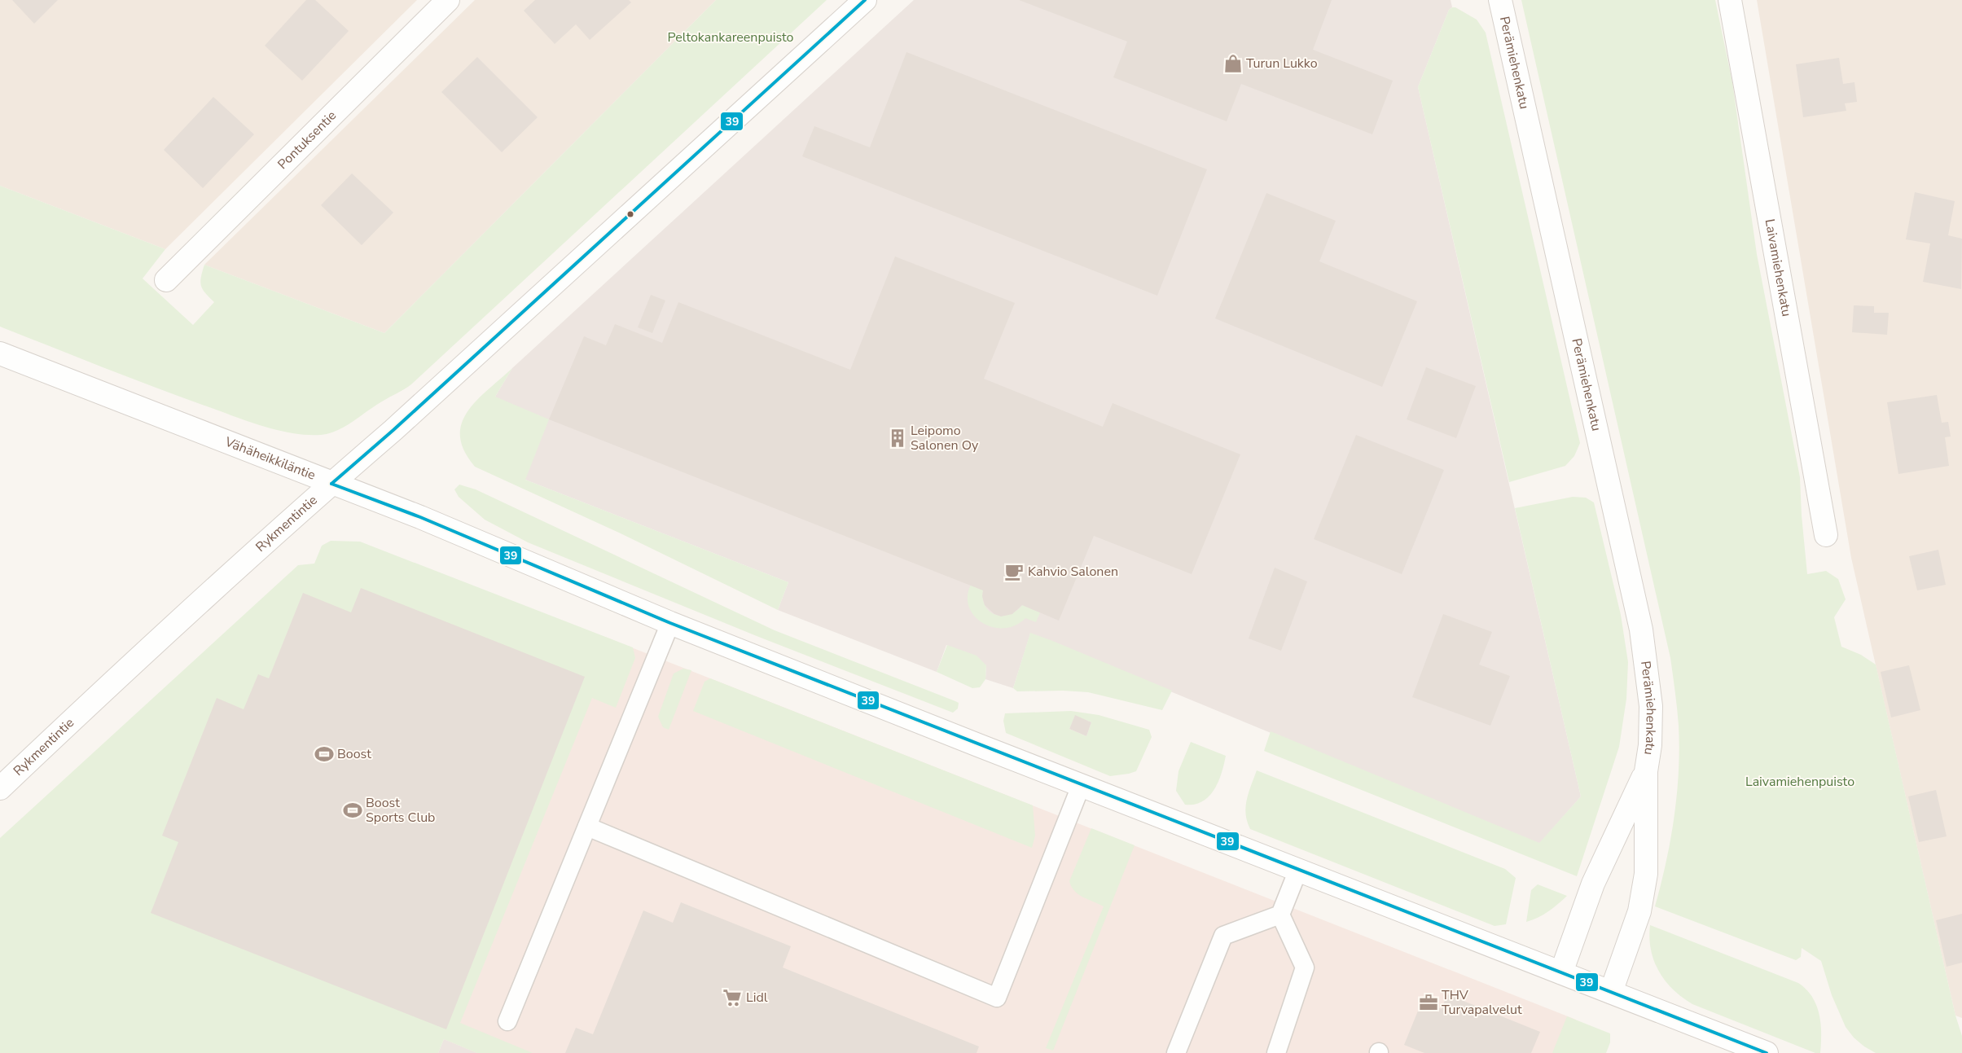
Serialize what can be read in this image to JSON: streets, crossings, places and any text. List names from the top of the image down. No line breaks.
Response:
{"streets":{"street":["Perämiehenkatu","Pontuksentie","Laivamiehenkatu","Vähäheikkiläntie","Rykmentintie"]},"crossings":[["Perämiehenkatu","Vähäheikkiläntie"],["Vähäheikkiläntie","Rykmentintie"]],"parks":["Peltokankareenpuisto","Laivamiehenpuisto"],"places":{"shop":["Turun Lukko"],"building":["Leipomo Salonen Oy"],"cafe":["Kahvio Salonen"],"sports":["Boost","Boost Sports Club"],"supermarket":["Lidl"],"office":["THV Turvapalvelut"]},"lines":["transit line 39"]}
